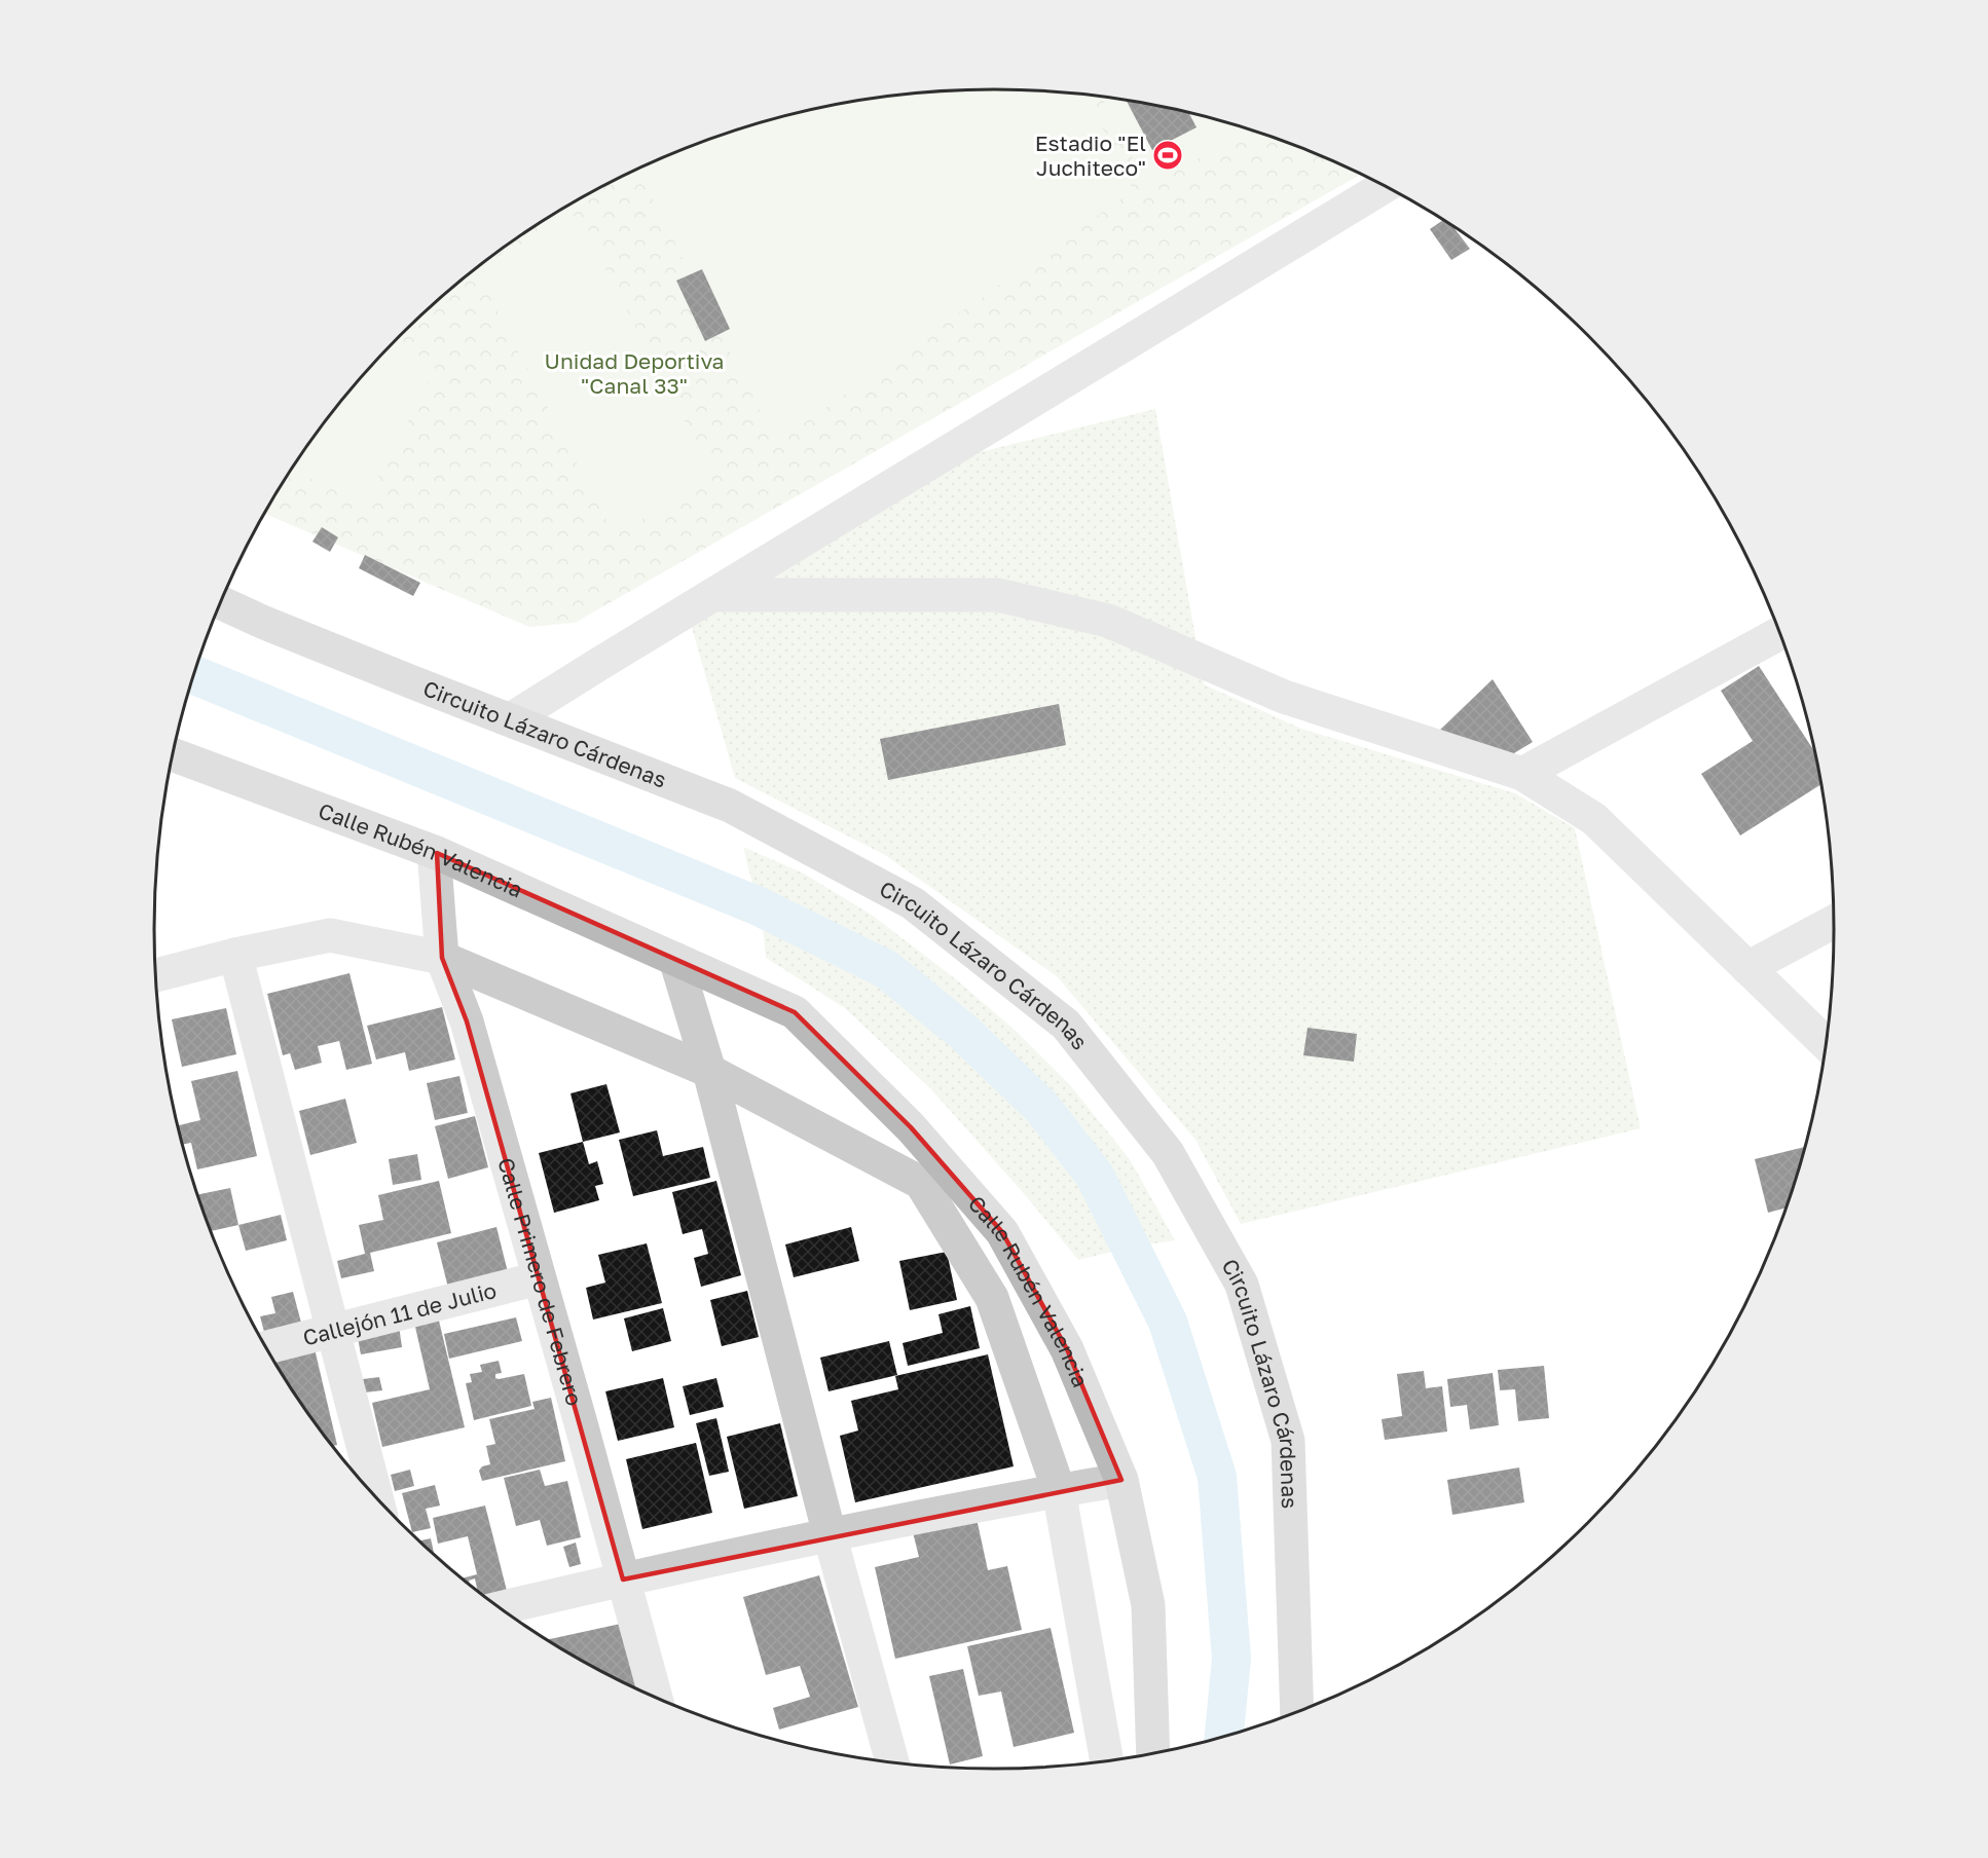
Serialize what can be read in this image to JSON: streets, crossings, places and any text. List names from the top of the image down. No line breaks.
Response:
{"streets":{"street":["Circuito Lázaro Cárdenas","Calle Rubén Valencia","Calle Primero de Febrero","Callejón 11 de Julio"]},"crossings":[["Calle Rubén Valencia","Calle Primero de Febrero"],["Calle Primero de Febrero","Callejón 11 de Julio"]],"parks":["Unidad Deportiva \"Canal 33\""],"places":{"sports":["Estadio \"El Juchiteco\""]}}
